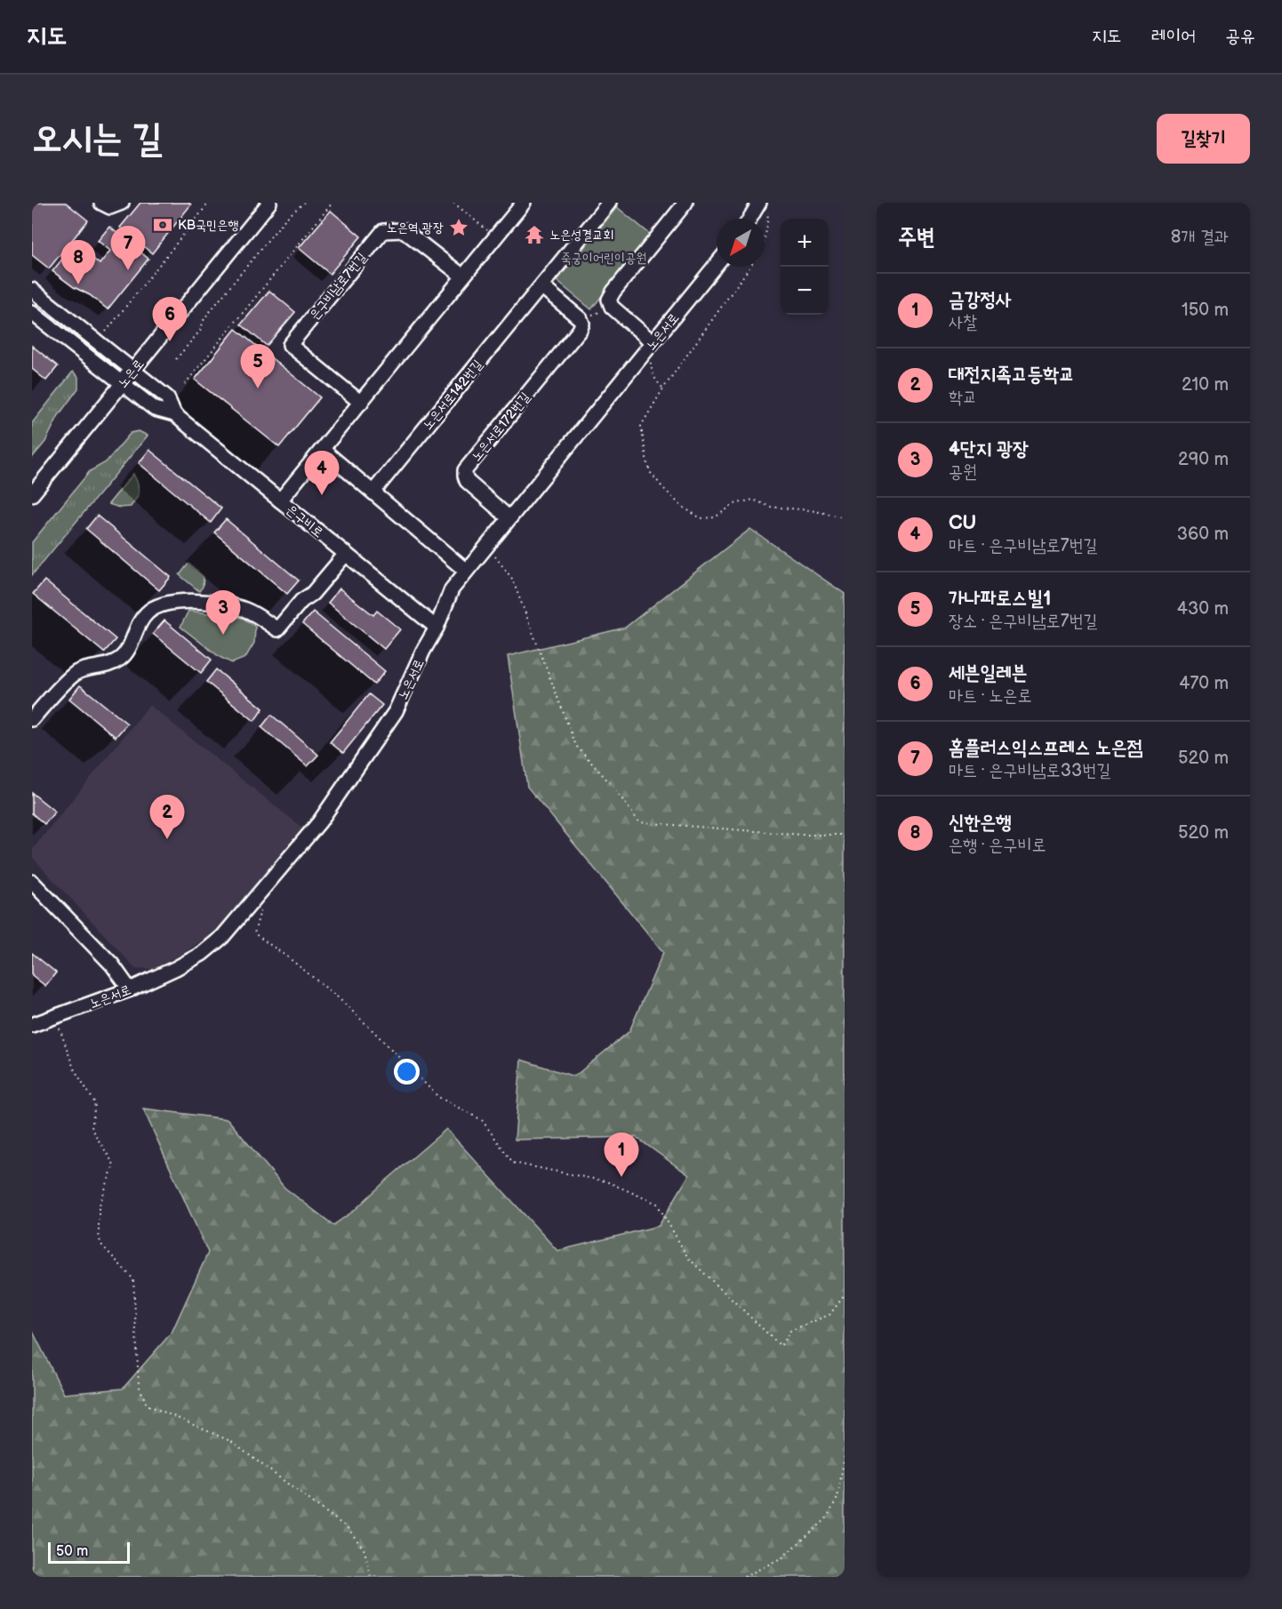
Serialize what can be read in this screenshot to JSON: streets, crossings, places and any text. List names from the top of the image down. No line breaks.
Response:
{"streets":{"main road":["노은로"],"street":["은구비남로7번길","노은서로","노은서로142번길","노은서로172번길","은구비로"]},"crossings":[["노은서로","노은서로172번길"],["노은서로","은구비로"],["노은로","은구비로"]],"parks":["죽궁이어린이공원"],"places":{"bank":["KB국민은행"],"place":["노은역 광장"],"temple":["노은성결교회"]},"scale_bar":"50 m","north":"bottom left","page":{"header":"지도","nav":["지도","레이어","공유"],"buttons":"길찾기","title":"오시는 길","heading":["주변","8개 결과"],"map_buttons":["+","−"],"pins":["7","8","6","5","4","3","2","1"],"list":[{"mark":"1","name":"금강정사","note":"사찰","value":"150 m"},{"mark":"2","name":"대전지족고등학교","note":"학교","value":"210 m"},{"mark":"3","name":"4단지 광장","note":"공원","value":"290 m"},{"mark":"4","name":"CU","note":"마트 · 은구비남로7번길","value":"360 m"},{"mark":"5","name":"가나파로스빌1","note":"장소 · 은구비남로7번길","value":"430 m"},{"mark":"6","name":"세븐일레븐","note":"마트 · 노은로","value":"470 m"},{"mark":"7","name":"홈플러스익스프레스 노은점","note":"마트 · 은구비남로33번길","value":"520 m"},{"mark":"8","name":"신한은행","note":"은행 · 은구비로","value":"520 m"}],"scale":"50 m"}}
